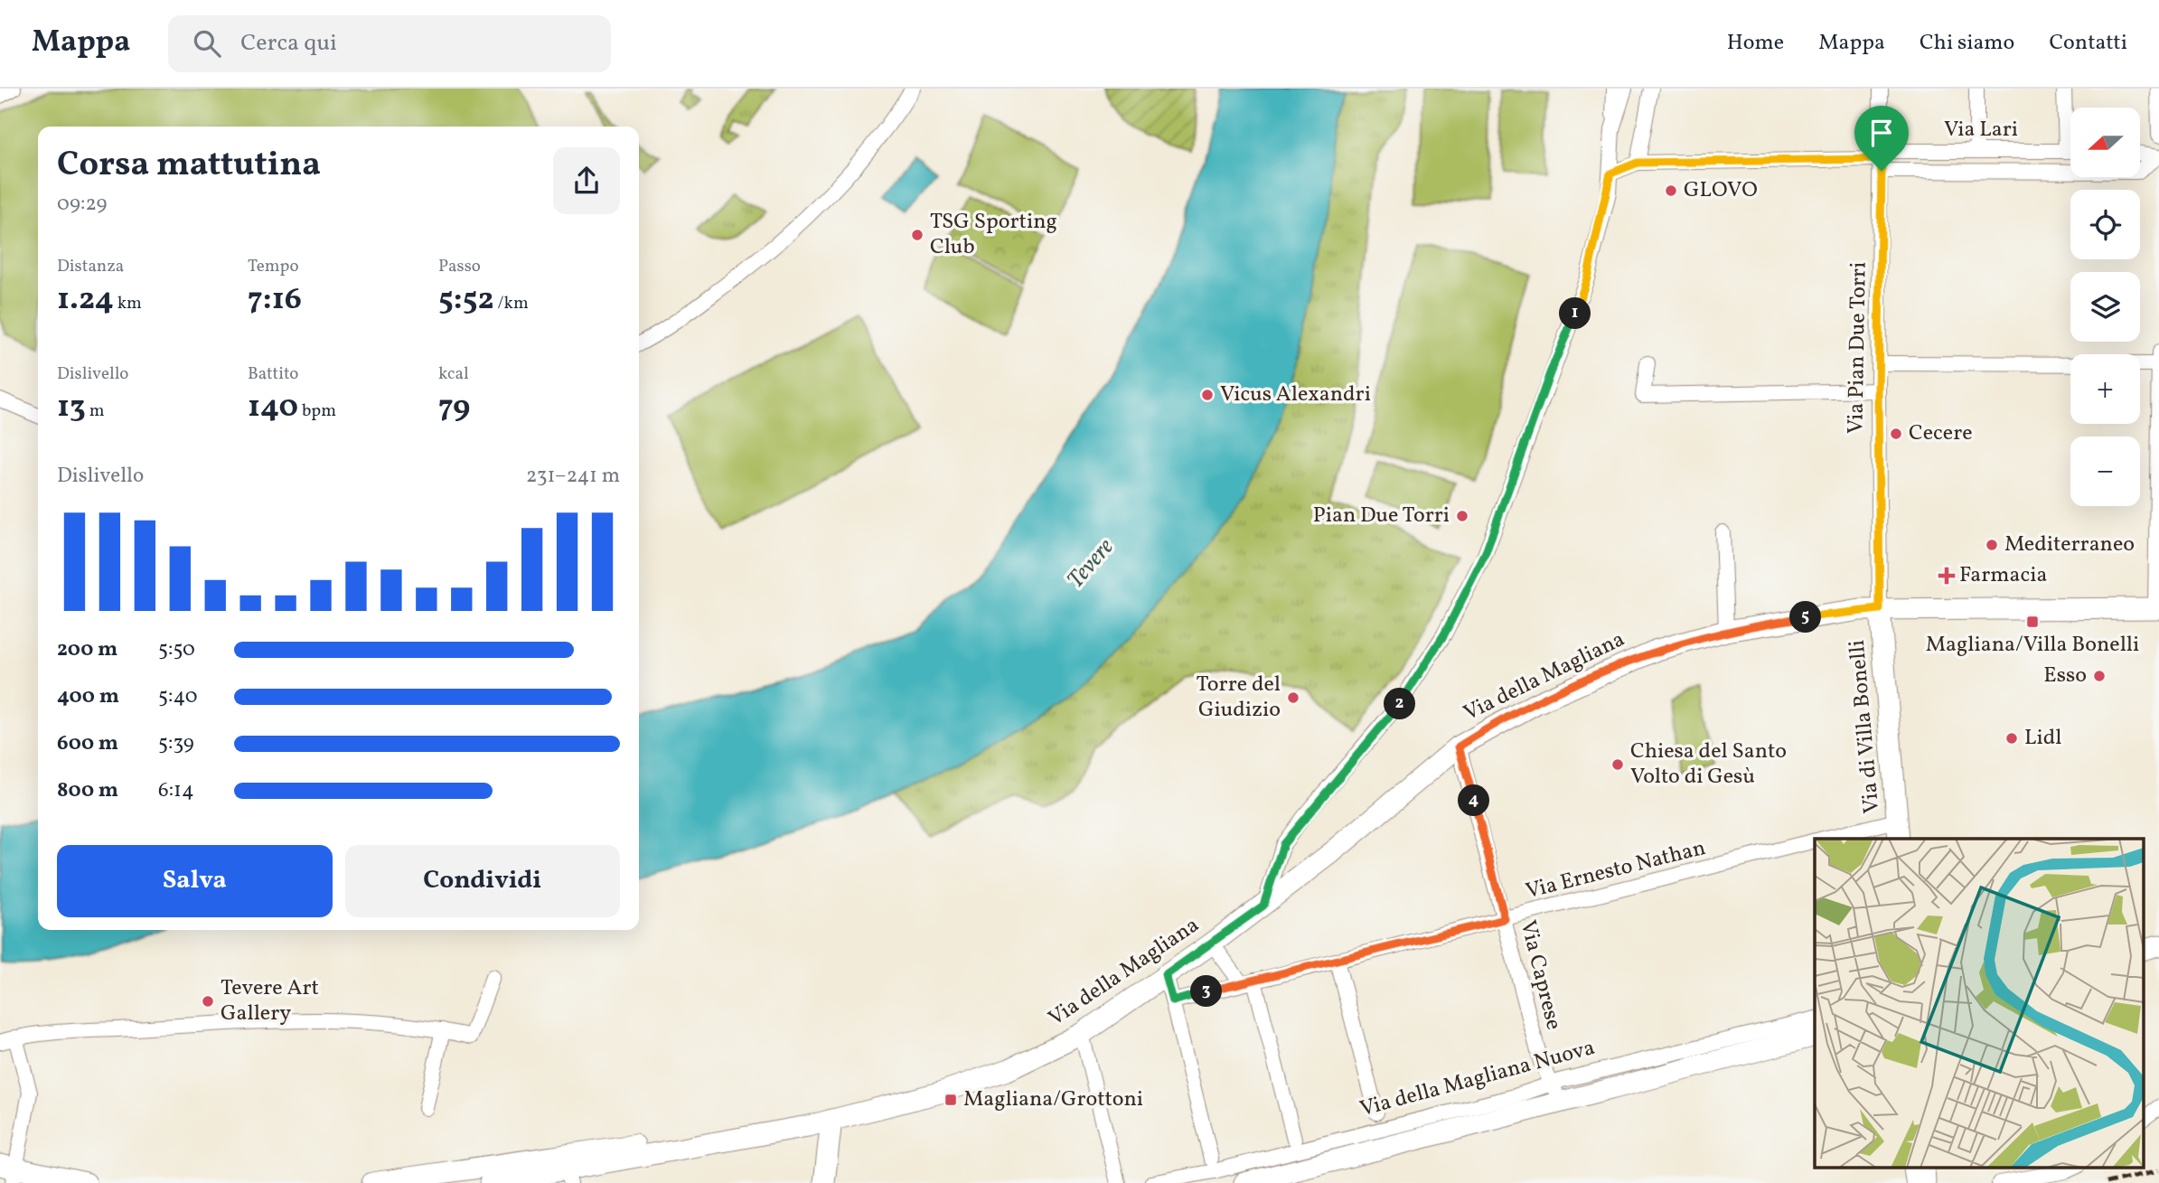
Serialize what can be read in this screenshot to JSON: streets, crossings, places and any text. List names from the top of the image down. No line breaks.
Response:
{"streets":{"main road":["Via della Magliana","Via di Villa Bonelli","Via della Magliana Nuova"],"street":["Via Lari","Via Pian Due Torri","Via Ernesto Nathan","Via Caprese"]},"crossings":[["Via Lari","Via Pian Due Torri"],["Via Pian Due Torri","Via della Magliana"],["Via Pian Due Torri","Via di Villa Bonelli"],["Via della Magliana","Via di Villa Bonelli"],["Via della Magliana","Via Caprese"],["Via di Villa Bonelli","Via Ernesto Nathan"],["Via Ernesto Nathan","Via Caprese"],["Via Caprese","Via della Magliana Nuova"]],"water":["Tevere"],"places":{"other":["GLOVO","TSG Sporting Club","Vicus Alexandri","Cecere","Pian Due Torri","Mediterraneo","Esso","Torre del Giudizio","Lidl","Chiesa del Santo Volto di Gesù","Tevere Art Gallery"],"health":["Farmacia"],"transit":["Magliana/Villa Bonelli","Magliana/Grottoni"]},"north":"left","page":{"header":"Mappa","search":"Cerca qui","nav":["Home","Mappa","Chi siamo","Contatti"],"map_buttons":["+","−"],"heading":["Corsa mattutina","09:29"],"stats":[["Distanza","1.24 km"],["Tempo","7:16"],["Passo","5:52 /km"],["Dislivello","13 m"],["Battito","140 bpm"],["kcal","79"]],"pins":["1","5","2","4","3"],"chart":["Dislivello","231–241 m"],"list":[{"name":"200 m","note":"5:50"},{"name":"400 m","note":"5:40"},{"name":"600 m","note":"5:39"},{"name":"800 m","note":"6:14"}],"buttons":["Salva","Condividi"]}}
